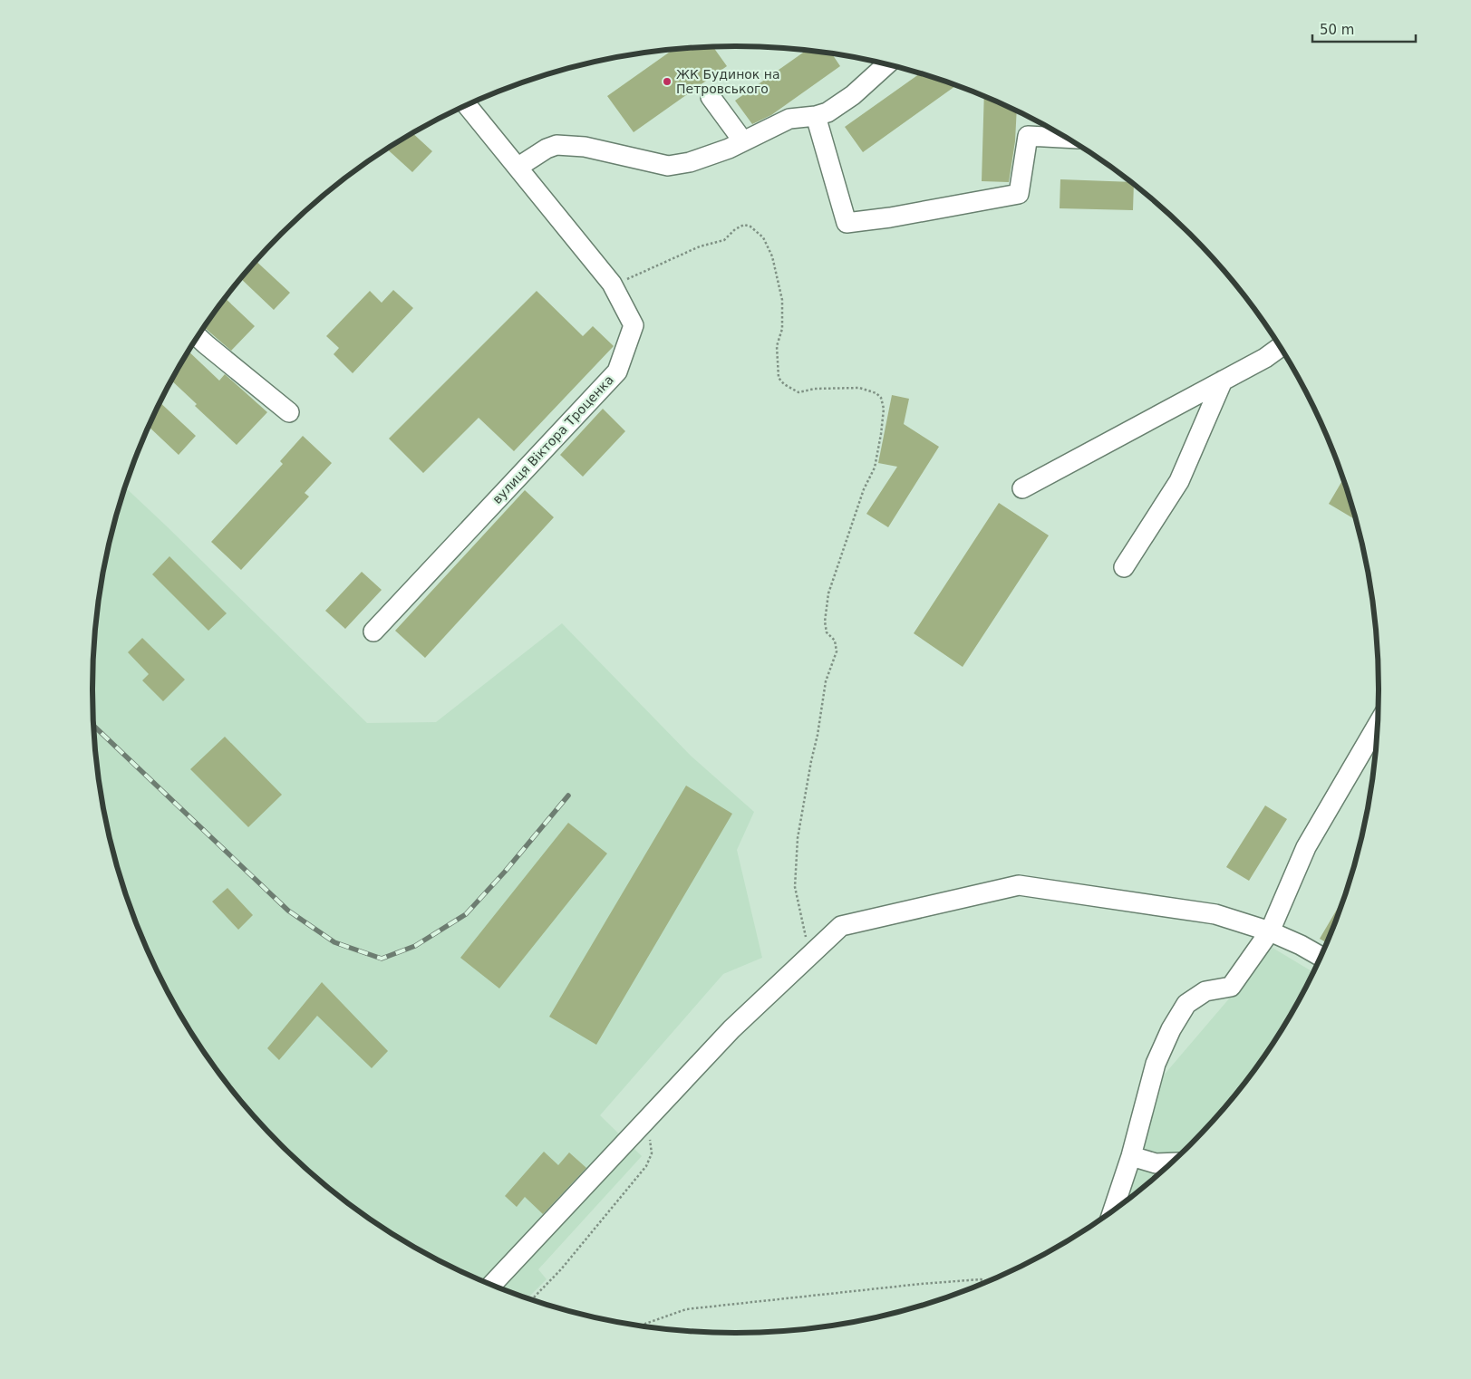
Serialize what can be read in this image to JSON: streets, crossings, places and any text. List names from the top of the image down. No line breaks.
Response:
{"streets":{"street":["вулиця Віктора Троценка"]},"places":["ЖК Будинок на Петровського"],"scale_bar":"50 m"}
